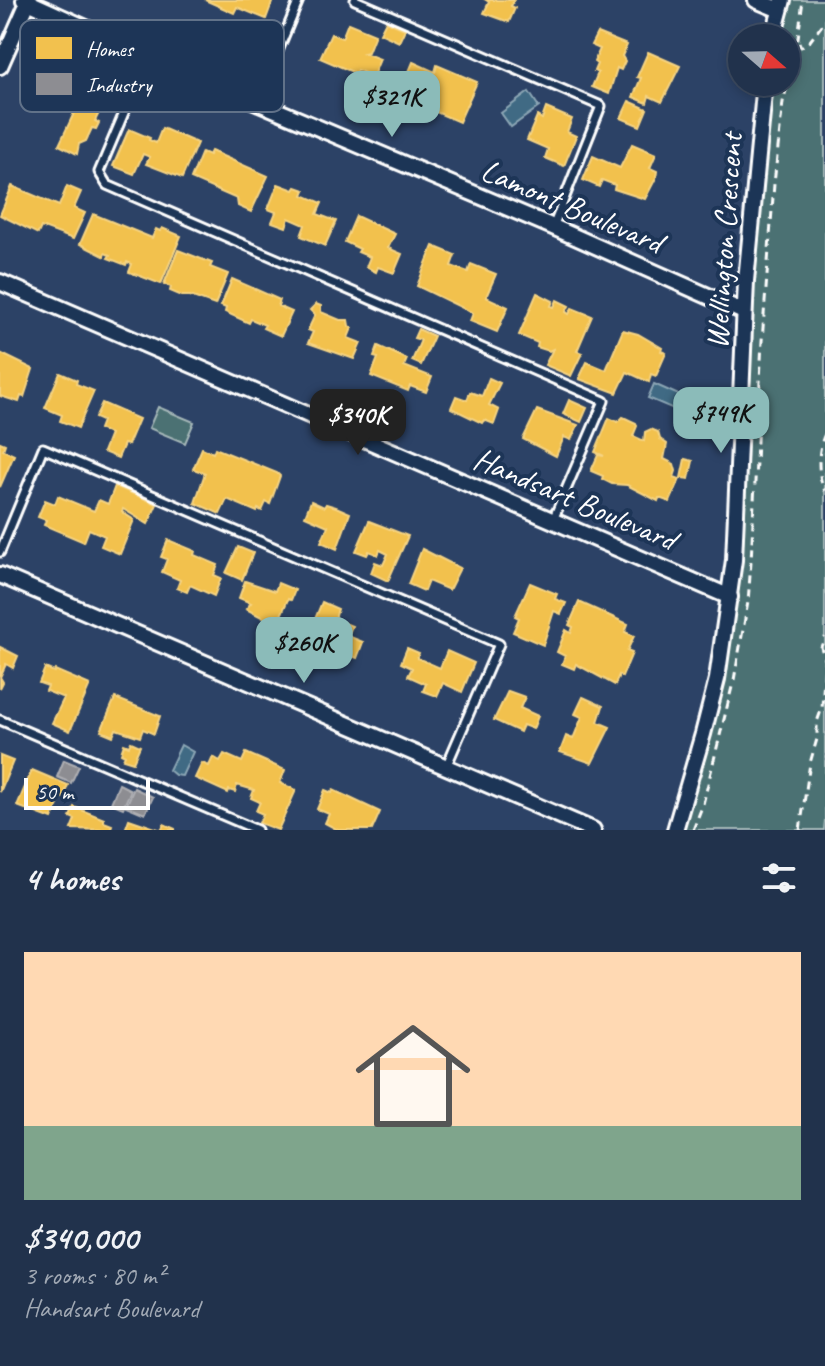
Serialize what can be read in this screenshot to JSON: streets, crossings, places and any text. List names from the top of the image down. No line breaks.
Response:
{"streets":{"street":["Lamont Boulevard","Wellington Crescent","Handsart Boulevard"]},"crossings":[["Lamont Boulevard","Wellington Crescent"],["Wellington Crescent","Handsart Boulevard"]],"legend":["Homes","Industry"],"scale_bar":"50 m","north":"right","page":{"price":["$321K","$749K","$340K","$260K"],"scale":"50 m","heading":"4 homes","list":[{"name":"$340,000","note":"3 rooms · 80 m² · Handsart Boulevard"}]}}
